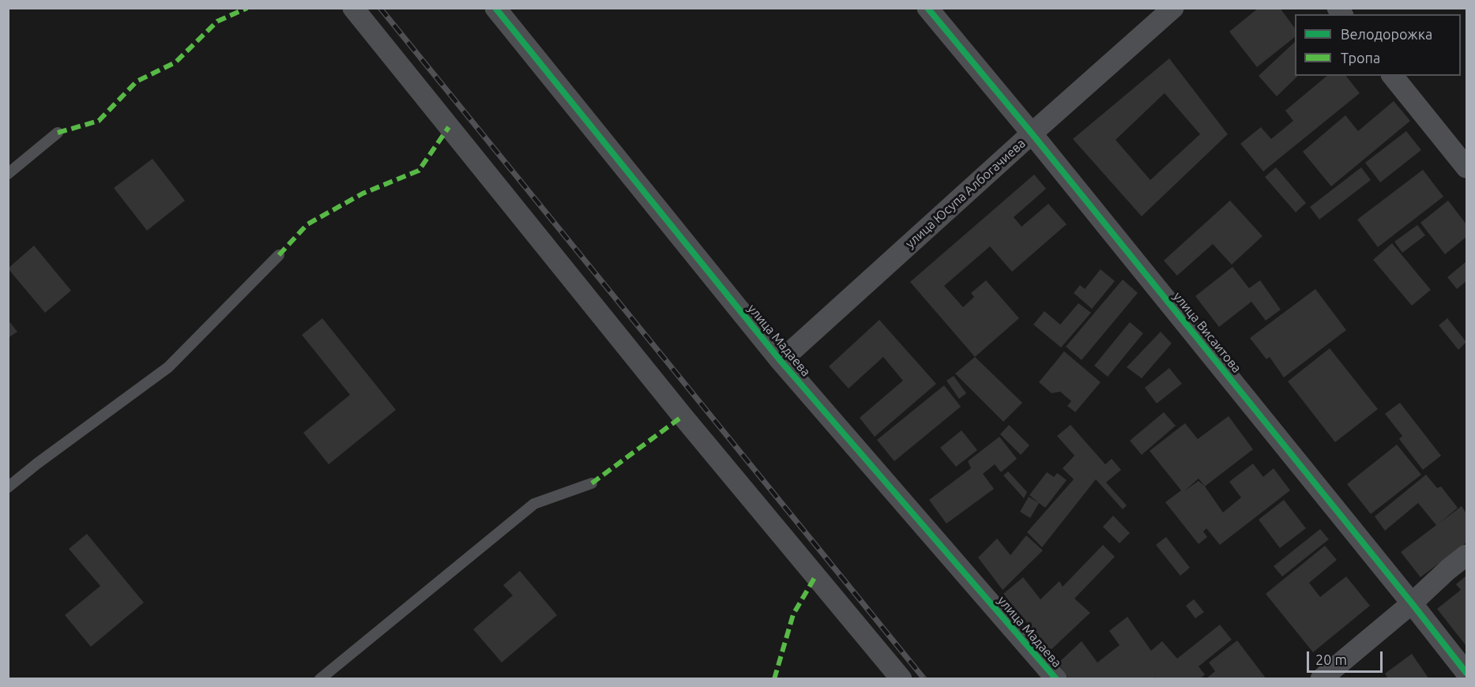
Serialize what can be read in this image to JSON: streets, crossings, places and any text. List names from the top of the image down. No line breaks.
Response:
{"streets":{"street":["улица Юсупа Албогачиева","улица Висаитова","улица Мадаева"]},"crossings":[["улица Юсупа Албогачиева","улица Висаитова"],["улица Юсупа Албогачиева","улица Мадаева"]],"legend":["Велодорожка","Тропа"],"scale_bar":"20 m"}
